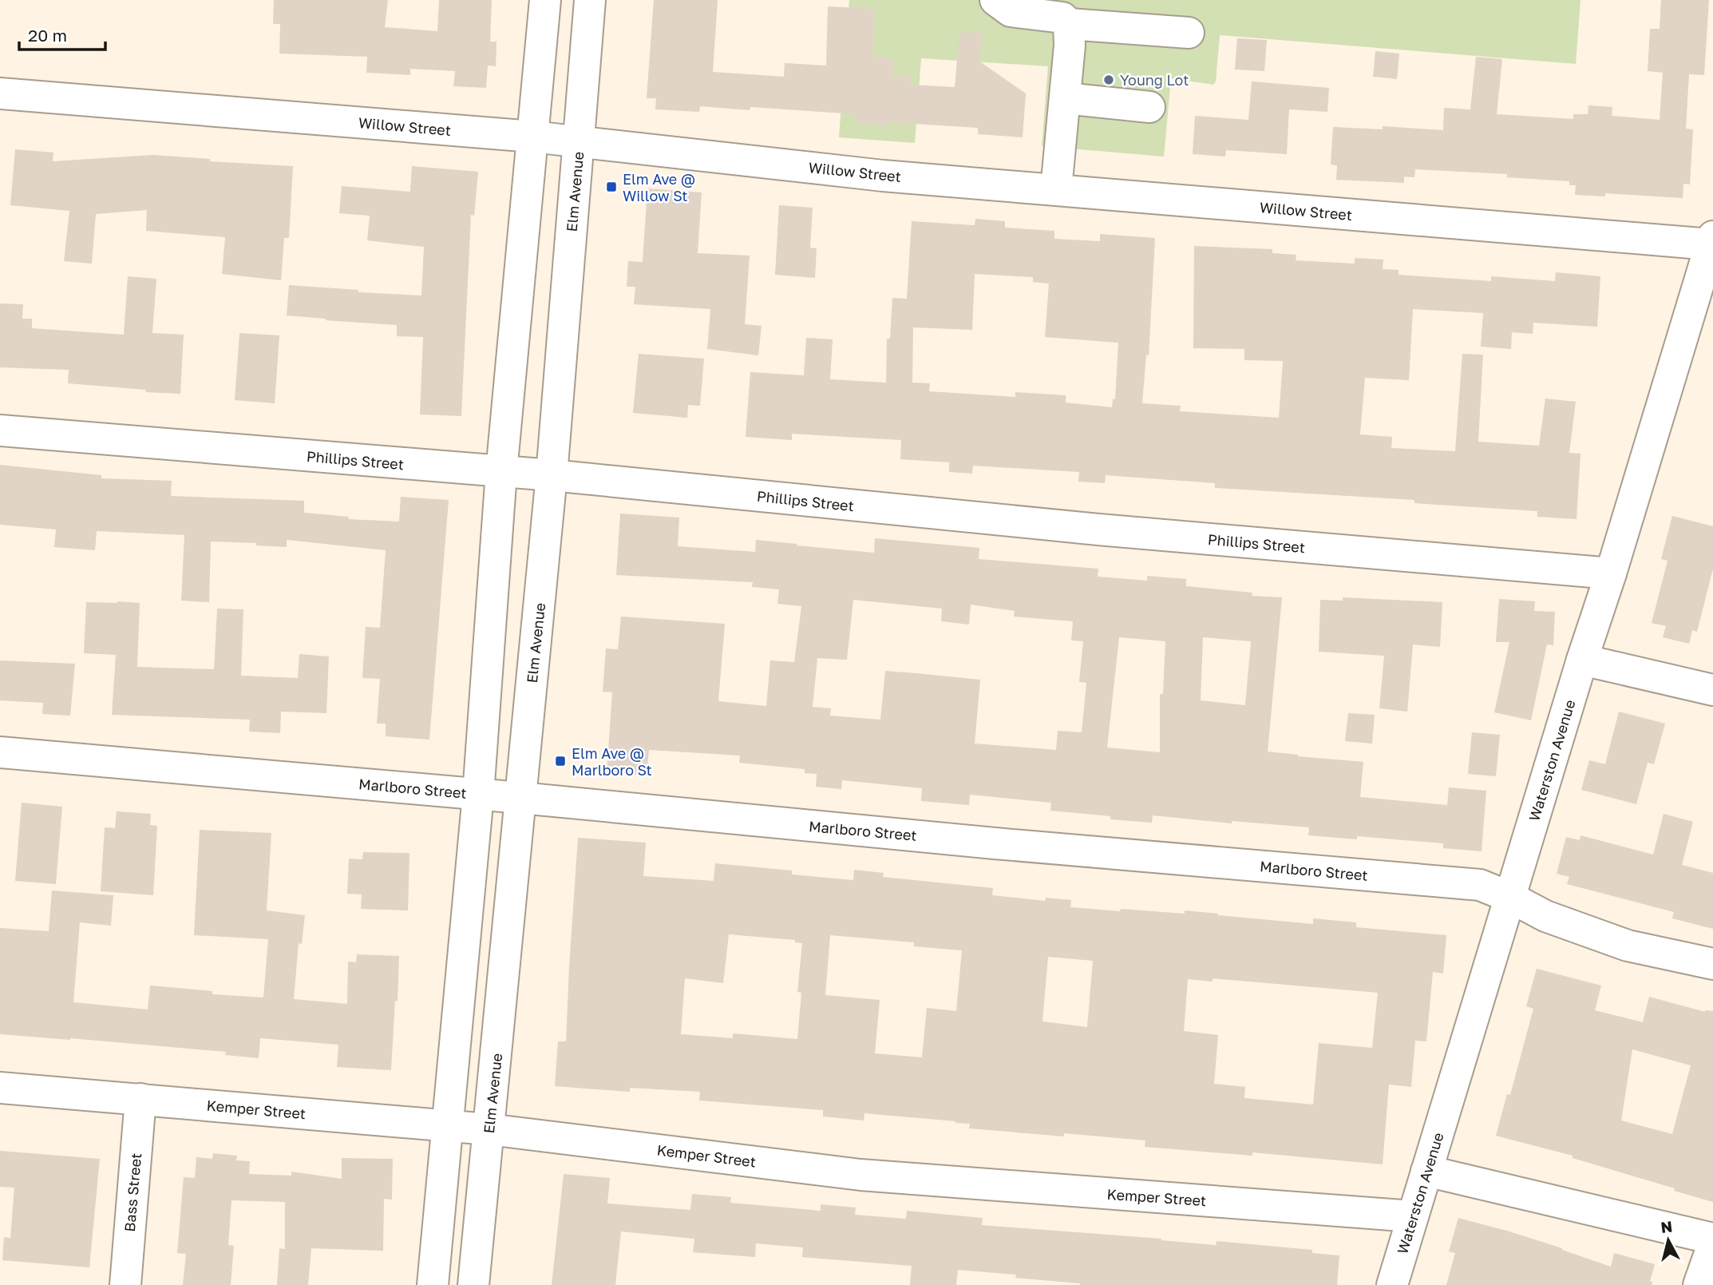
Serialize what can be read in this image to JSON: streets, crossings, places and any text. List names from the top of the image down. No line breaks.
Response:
{"streets":{"street":["Willow Street","Elm Avenue","Phillips Street","Waterston Avenue","Marlboro Street","Kemper Street","Bass Street"]},"crossings":[["Willow Street","Elm Avenue"],["Willow Street","Waterston Avenue"],["Elm Avenue","Phillips Street"],["Elm Avenue","Marlboro Street"],["Elm Avenue","Kemper Street"],["Phillips Street","Waterston Avenue"],["Waterston Avenue","Marlboro Street"],["Waterston Avenue","Kemper Street"],["Kemper Street","Bass Street"]],"places":{"other":["Young Lot"],"transit":["Elm Ave @ Willow St","Elm Ave @ Marlboro St"]},"scale_bar":"20 m","north":"top"}
